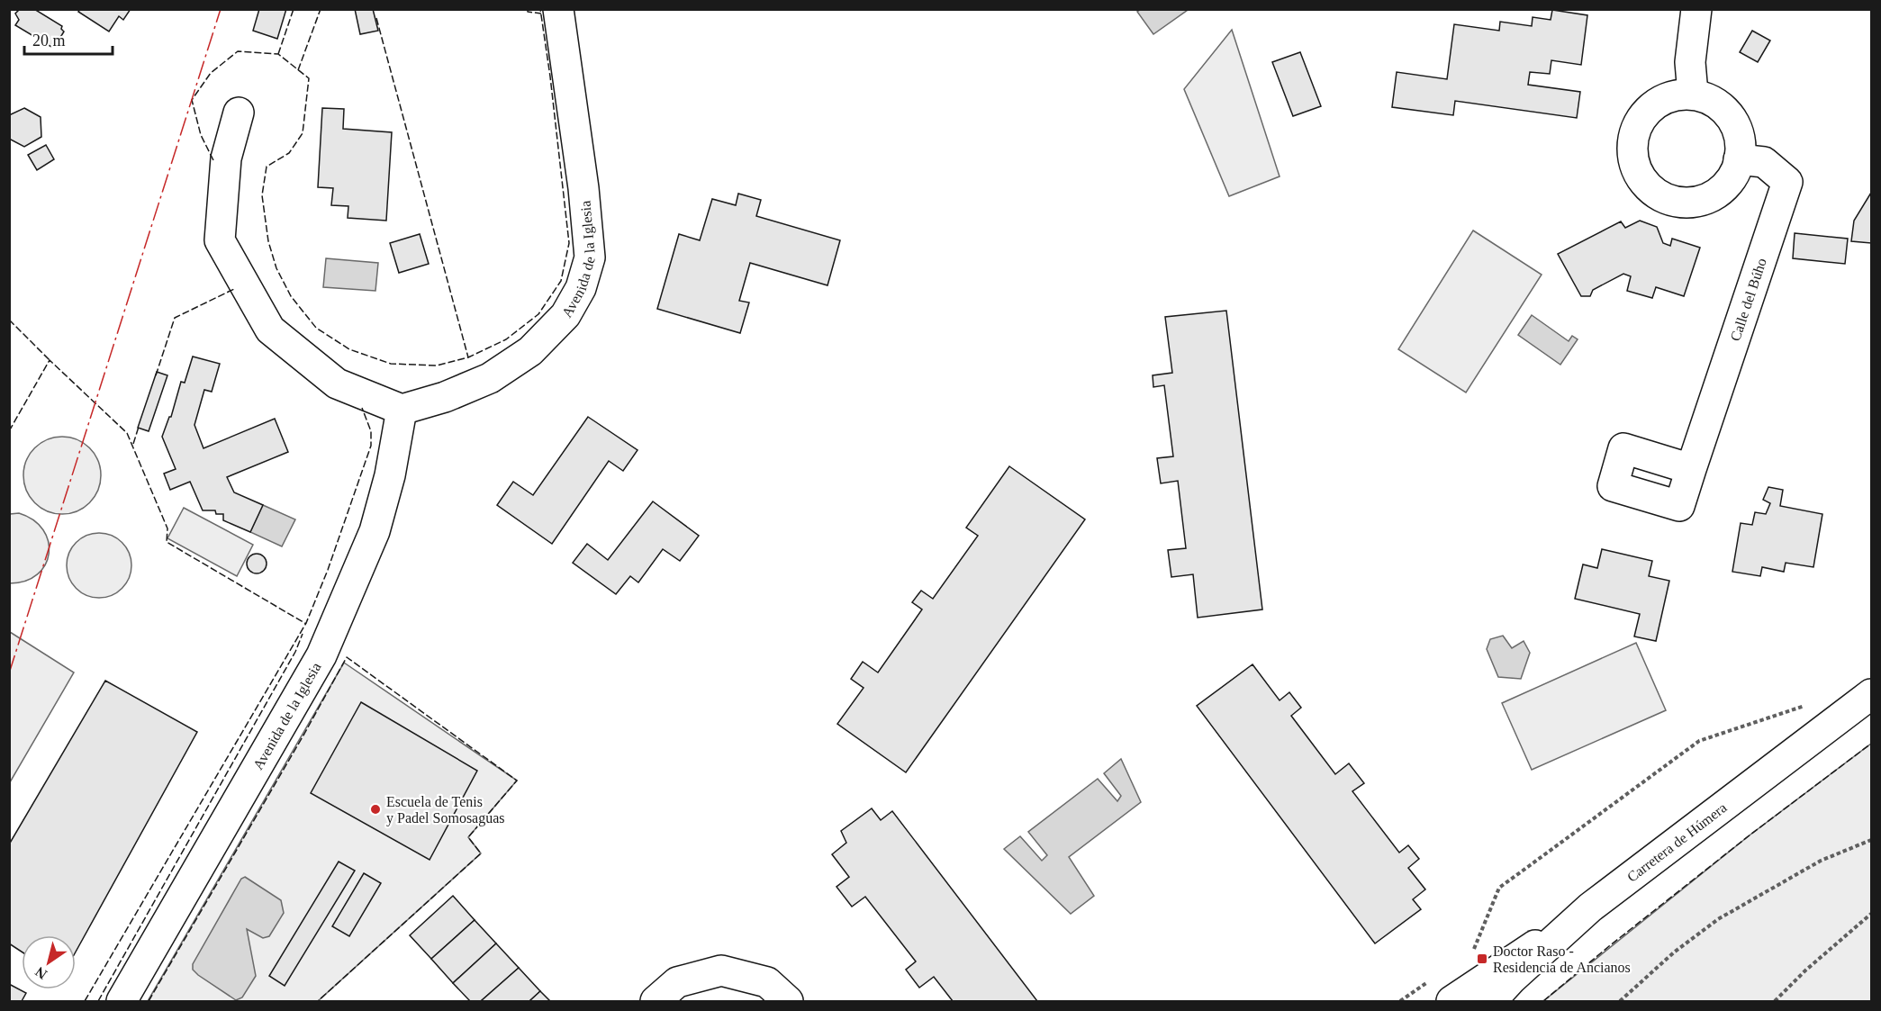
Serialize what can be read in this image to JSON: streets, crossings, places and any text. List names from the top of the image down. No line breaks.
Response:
{"streets":{"street":["Avenida de la Iglesia","Calle del Búho","Carretera de Húmera"]},"places":{"other":["Escuela de Tenis y Padel Somosaguas"],"transit":["Doctor Raso - Residencia de Ancianos"]},"scale_bar":"20 m","north":"bottom left"}
